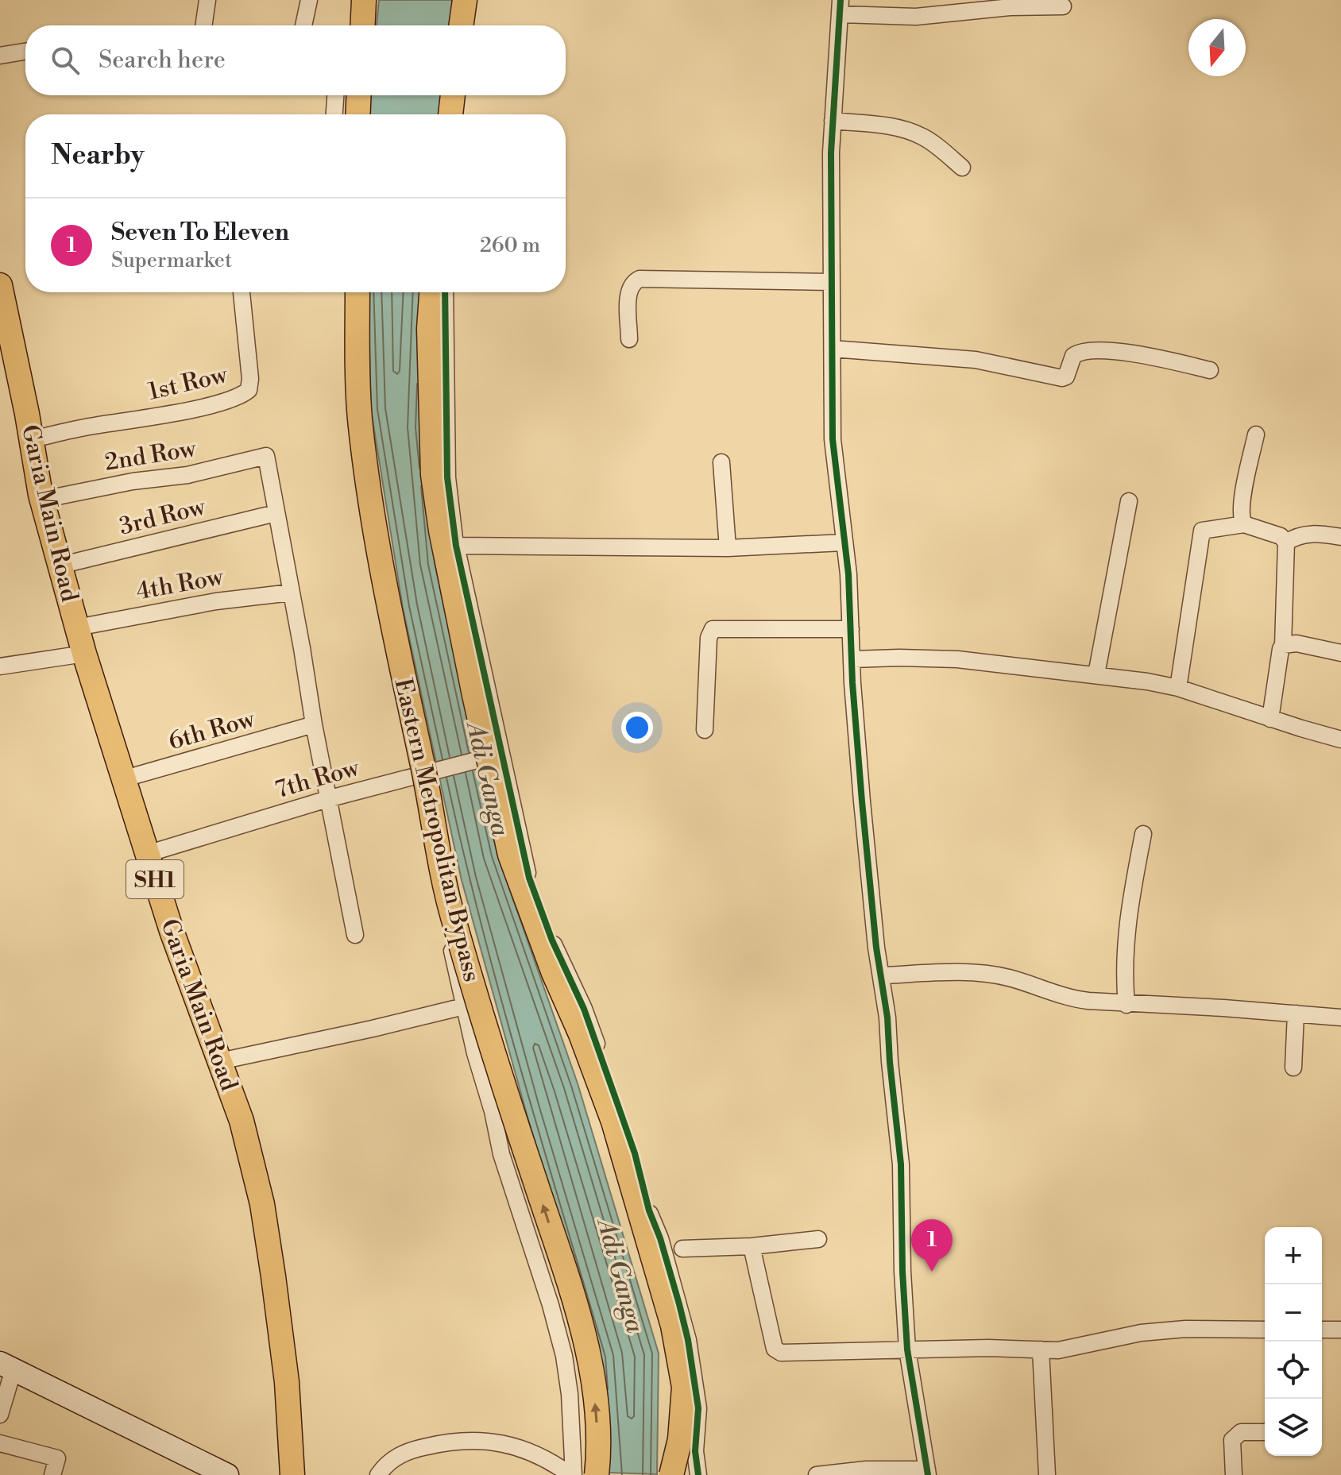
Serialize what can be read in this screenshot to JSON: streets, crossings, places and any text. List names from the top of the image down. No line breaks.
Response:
{"streets":{"main road":["Garia Main Road","Eastern Metropolitan Bypass","SH1"],"street":["1st Row","2nd Row","3rd Row","4th Row","6th Row","7th Row"]},"crossings":[["1st Row","Garia Main Road"],["2nd Row","Garia Main Road"],["2nd Row","3rd Row"],["Garia Main Road","3rd Row"],["Garia Main Road","4th Row"],["Garia Main Road","6th Row"],["Garia Main Road","7th Row"]],"water":["Adi Ganga"],"north":"bottom","page":{"search":"Search here","heading":"Nearby","list":[{"mark":"1","name":"Seven To Eleven","note":"Supermarket","value":"260 m"}],"pins":"1","map_buttons":["+","−"]}}
